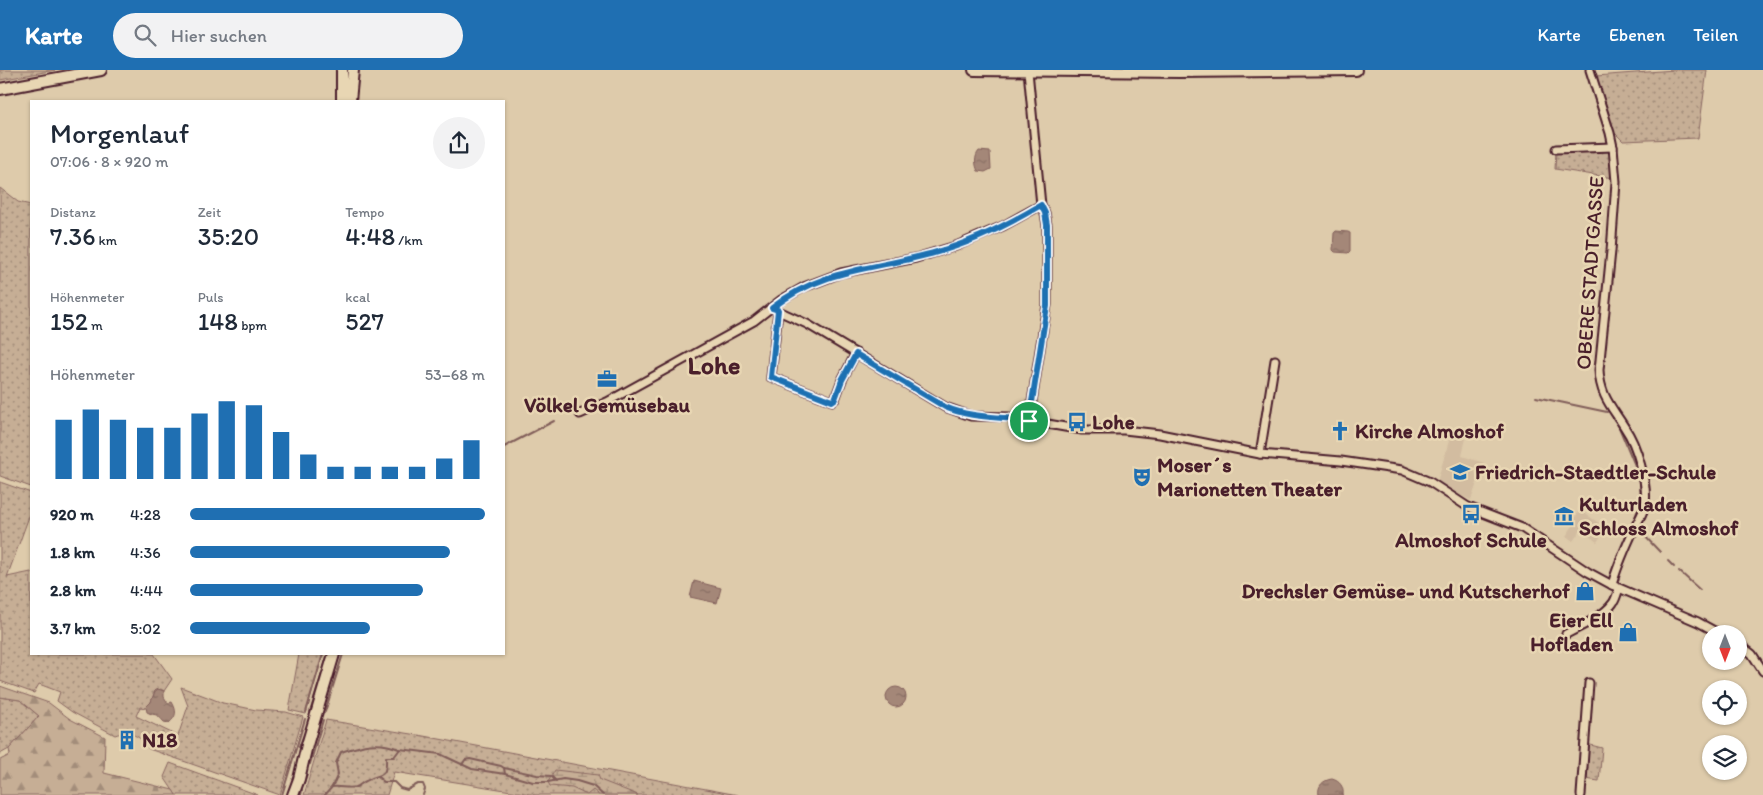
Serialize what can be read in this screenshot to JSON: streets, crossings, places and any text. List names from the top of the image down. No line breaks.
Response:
{"streets":{"street":["OBERE STADTGASSE"]},"districts":["Lohe"],"places":{"office":["Völkel Gemüsebau"],"bus stop":["Lohe","Almoshof Schule"],"church":["Kirche Almoshof"],"school or university":["Friedrich-Staedtler-Schule"],"theatre":["Moser´s Marionetten Theater"],"museum":["Kulturladen Schloss Almoshof"],"shop":["Drechsler Gemüse- und Kutscherhof","Eier Ell Hofladen"],"building":["N18"]},"north":"bottom","page":{"header":"Karte","search":"Hier suchen","nav":["Karte","Ebenen","Teilen"],"heading":["Morgenlauf","07:06 · 8 × 920 m"],"stats":[["Distanz","7.36 km"],["Zeit","35:20"],["Tempo","4:48 /km"],["Höhenmeter","152 m"],["Puls","148 bpm"],["kcal","527"]],"chart":["Höhenmeter","53–68 m"],"list":[{"name":"920 m","note":"4:28"},{"name":"1.8 km","note":"4:36"},{"name":"2.8 km","note":"4:44"},{"name":"3.7 km","note":"5:02"}]}}
